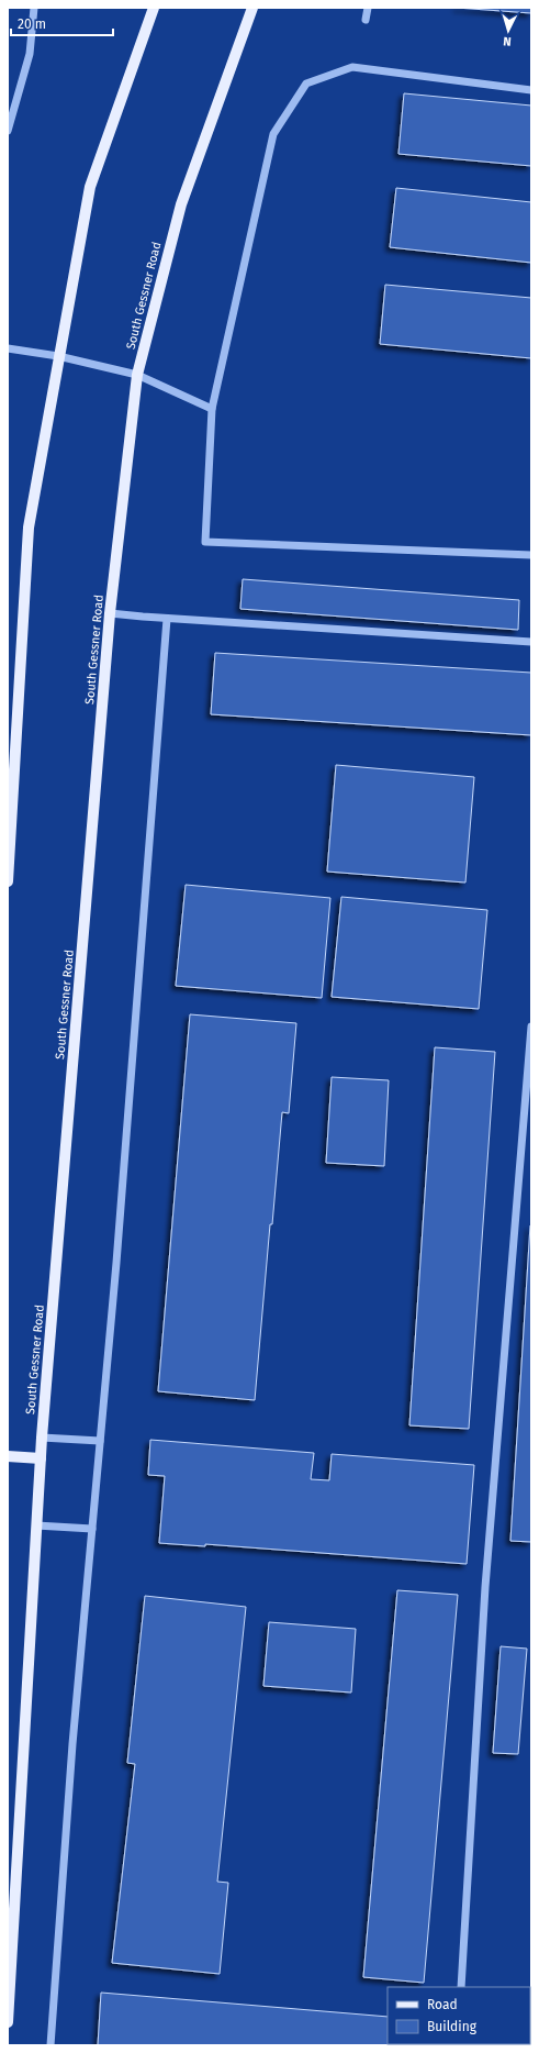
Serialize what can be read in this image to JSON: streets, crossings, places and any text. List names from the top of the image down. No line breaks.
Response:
{"streets":{"main road":["South Gessner Road"]},"legend":["Road","Building"],"scale_bar":"20 m","north":"bottom"}
